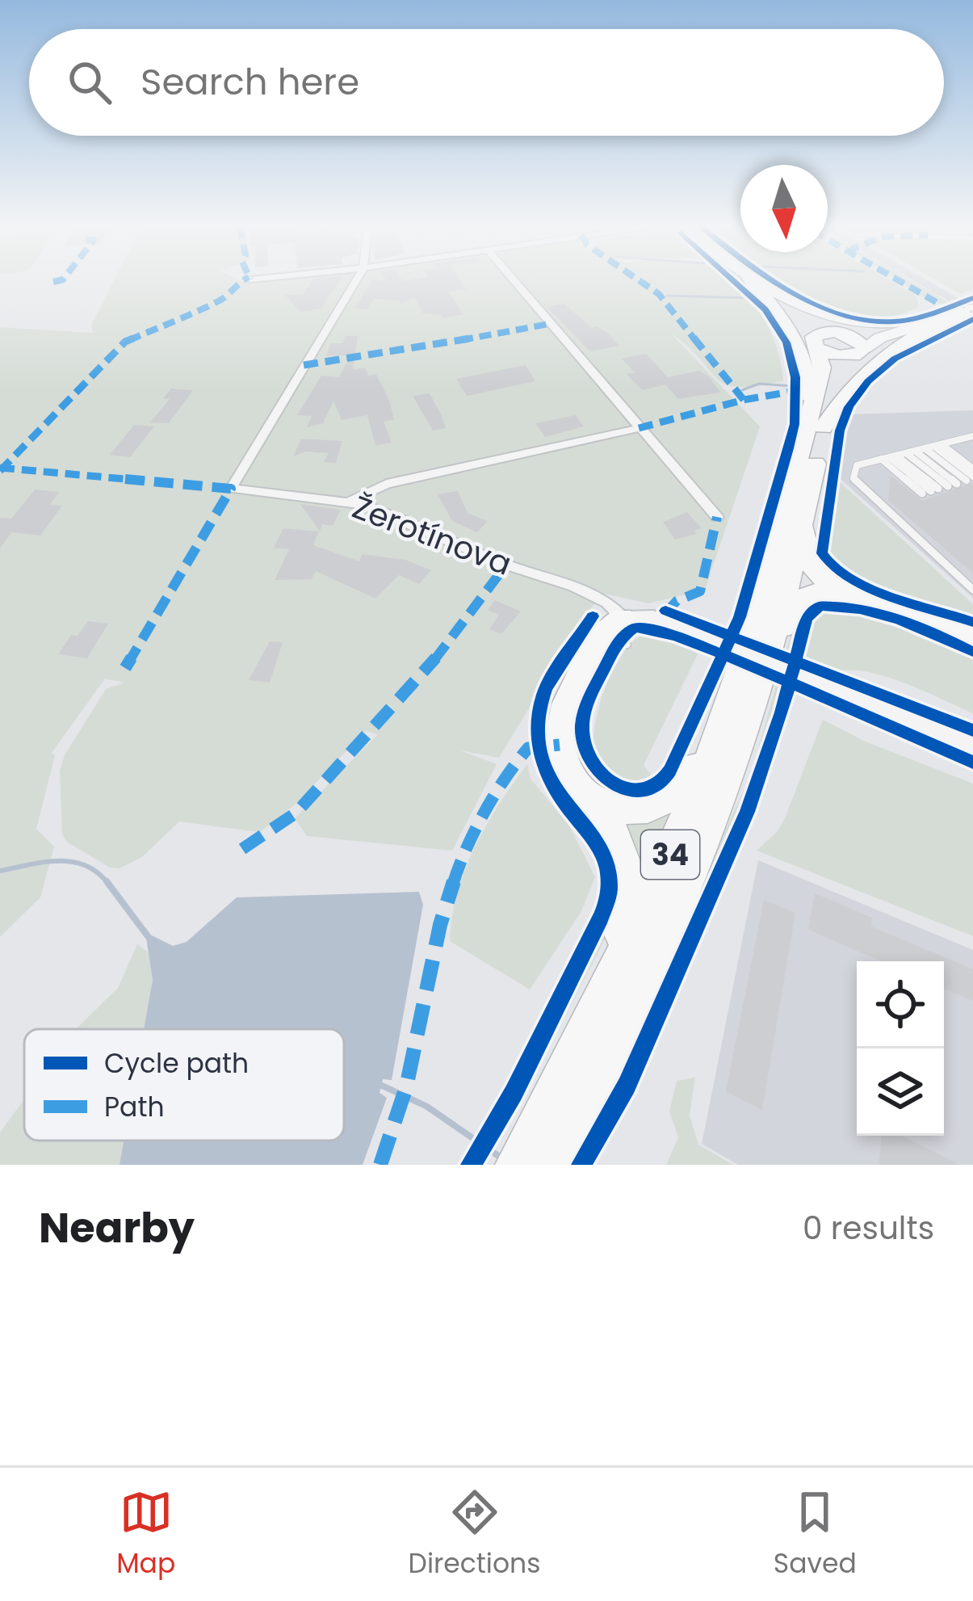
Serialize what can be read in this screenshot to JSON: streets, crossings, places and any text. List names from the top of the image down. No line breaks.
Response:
{"streets":{"highway":["34"],"street":["Žerotínova"]},"legend":["Cycle path","Path"],"north":"bottom","page":{"search":"Search here","heading":["Nearby","0 results"],"nav":["Map","Directions","Saved"]}}
